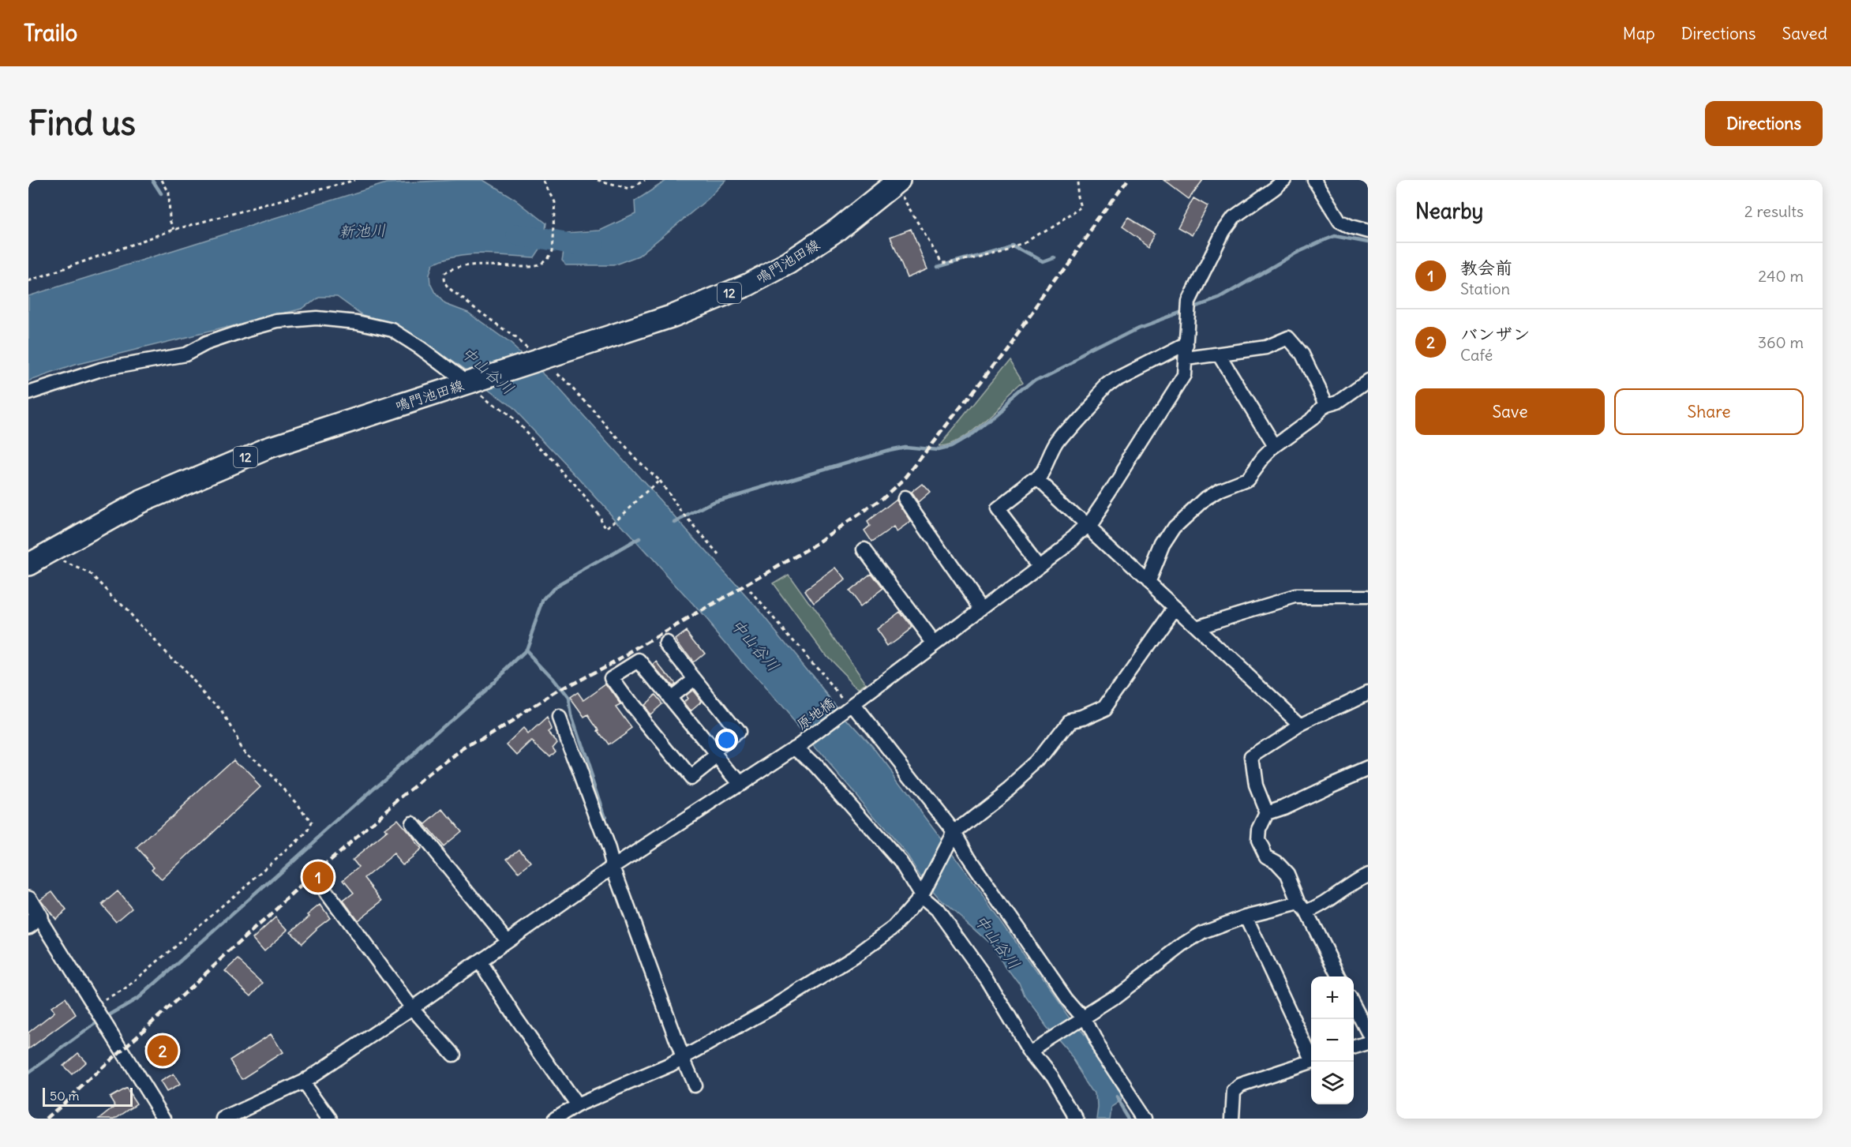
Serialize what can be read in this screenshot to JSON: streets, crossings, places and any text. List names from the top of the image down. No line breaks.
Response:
{"streets":{"main road":["鳴門池田線","12"],"street":["原地橋"]},"water":["新池川","中山谷川"],"scale_bar":"50 m","page":{"header":"Trailo","nav":["Map","Directions","Saved"],"buttons":["Directions",["Save","Share"]],"title":"Find us","heading":["Nearby","2 results"],"list":[{"mark":"1","name":"教会前","note":"Station","value":"240 m"},{"mark":"2","name":"バンザン","note":"Café","value":"360 m"}],"pins":["1","2"],"map_buttons":["+","−"],"scale":"50 m"}}
